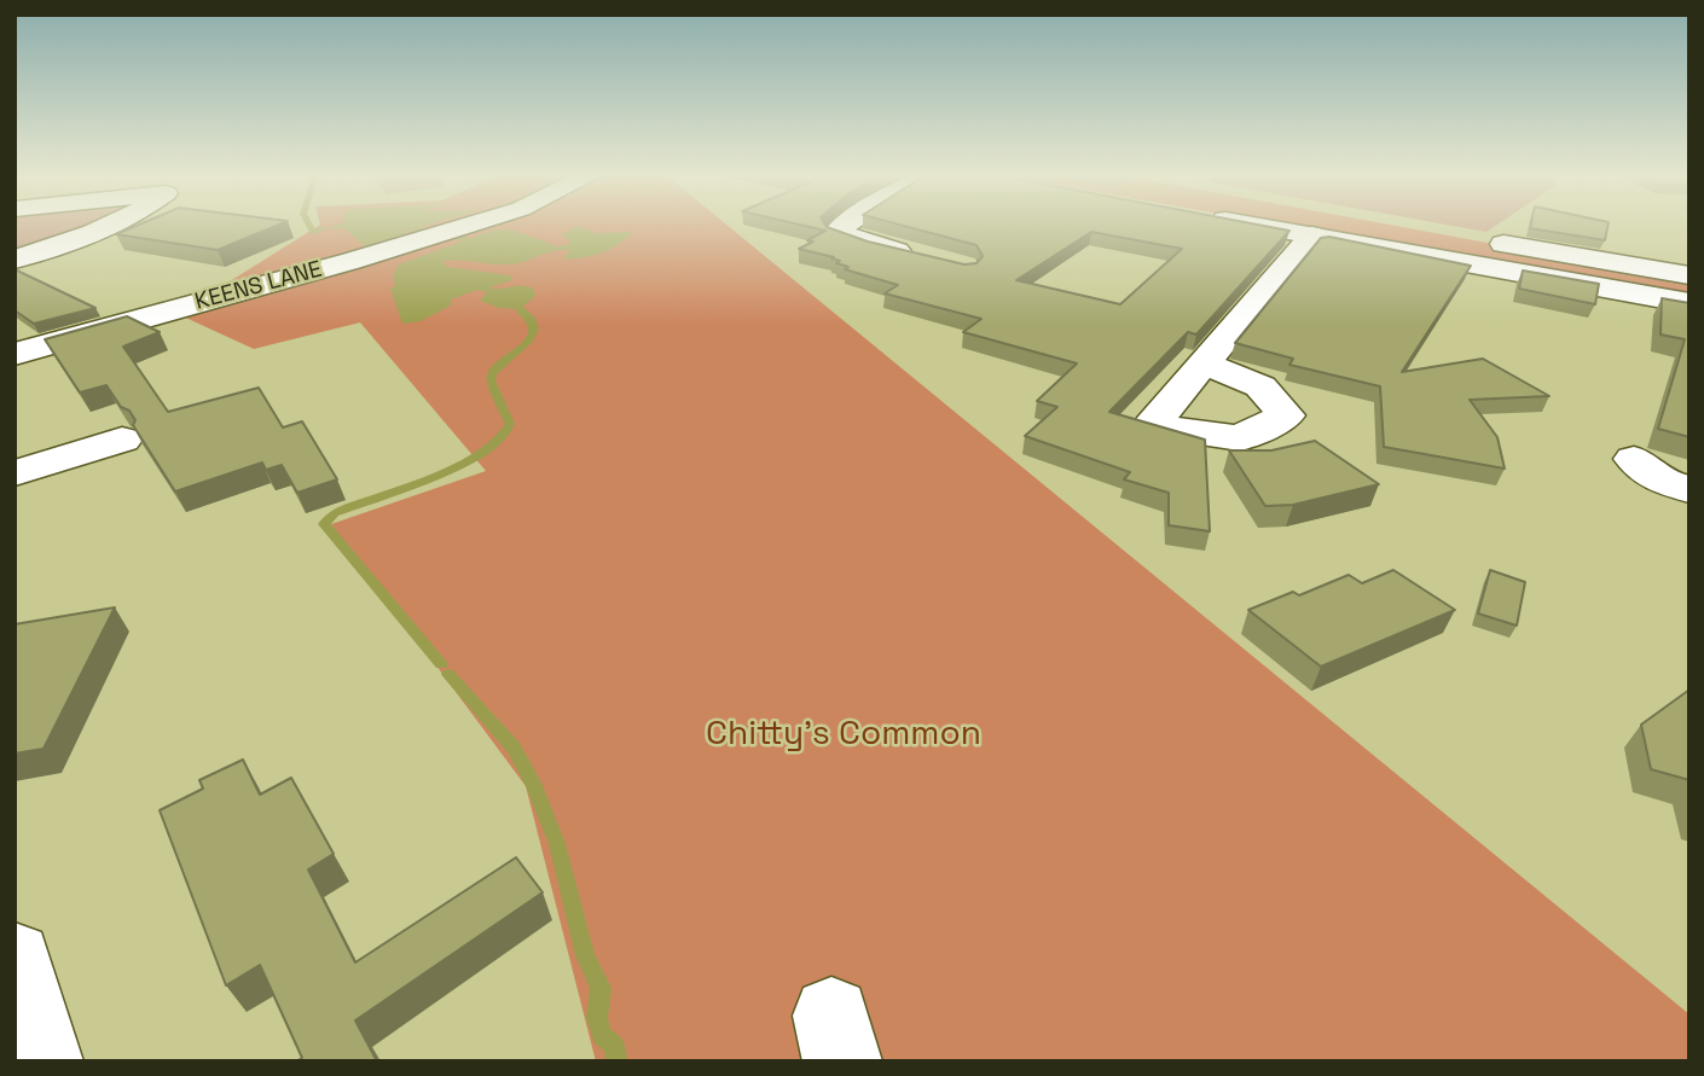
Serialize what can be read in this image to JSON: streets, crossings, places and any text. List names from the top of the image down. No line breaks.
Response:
{"streets":{"street":["KEENS LANE"]},"parks":["Chitty's Common"]}
